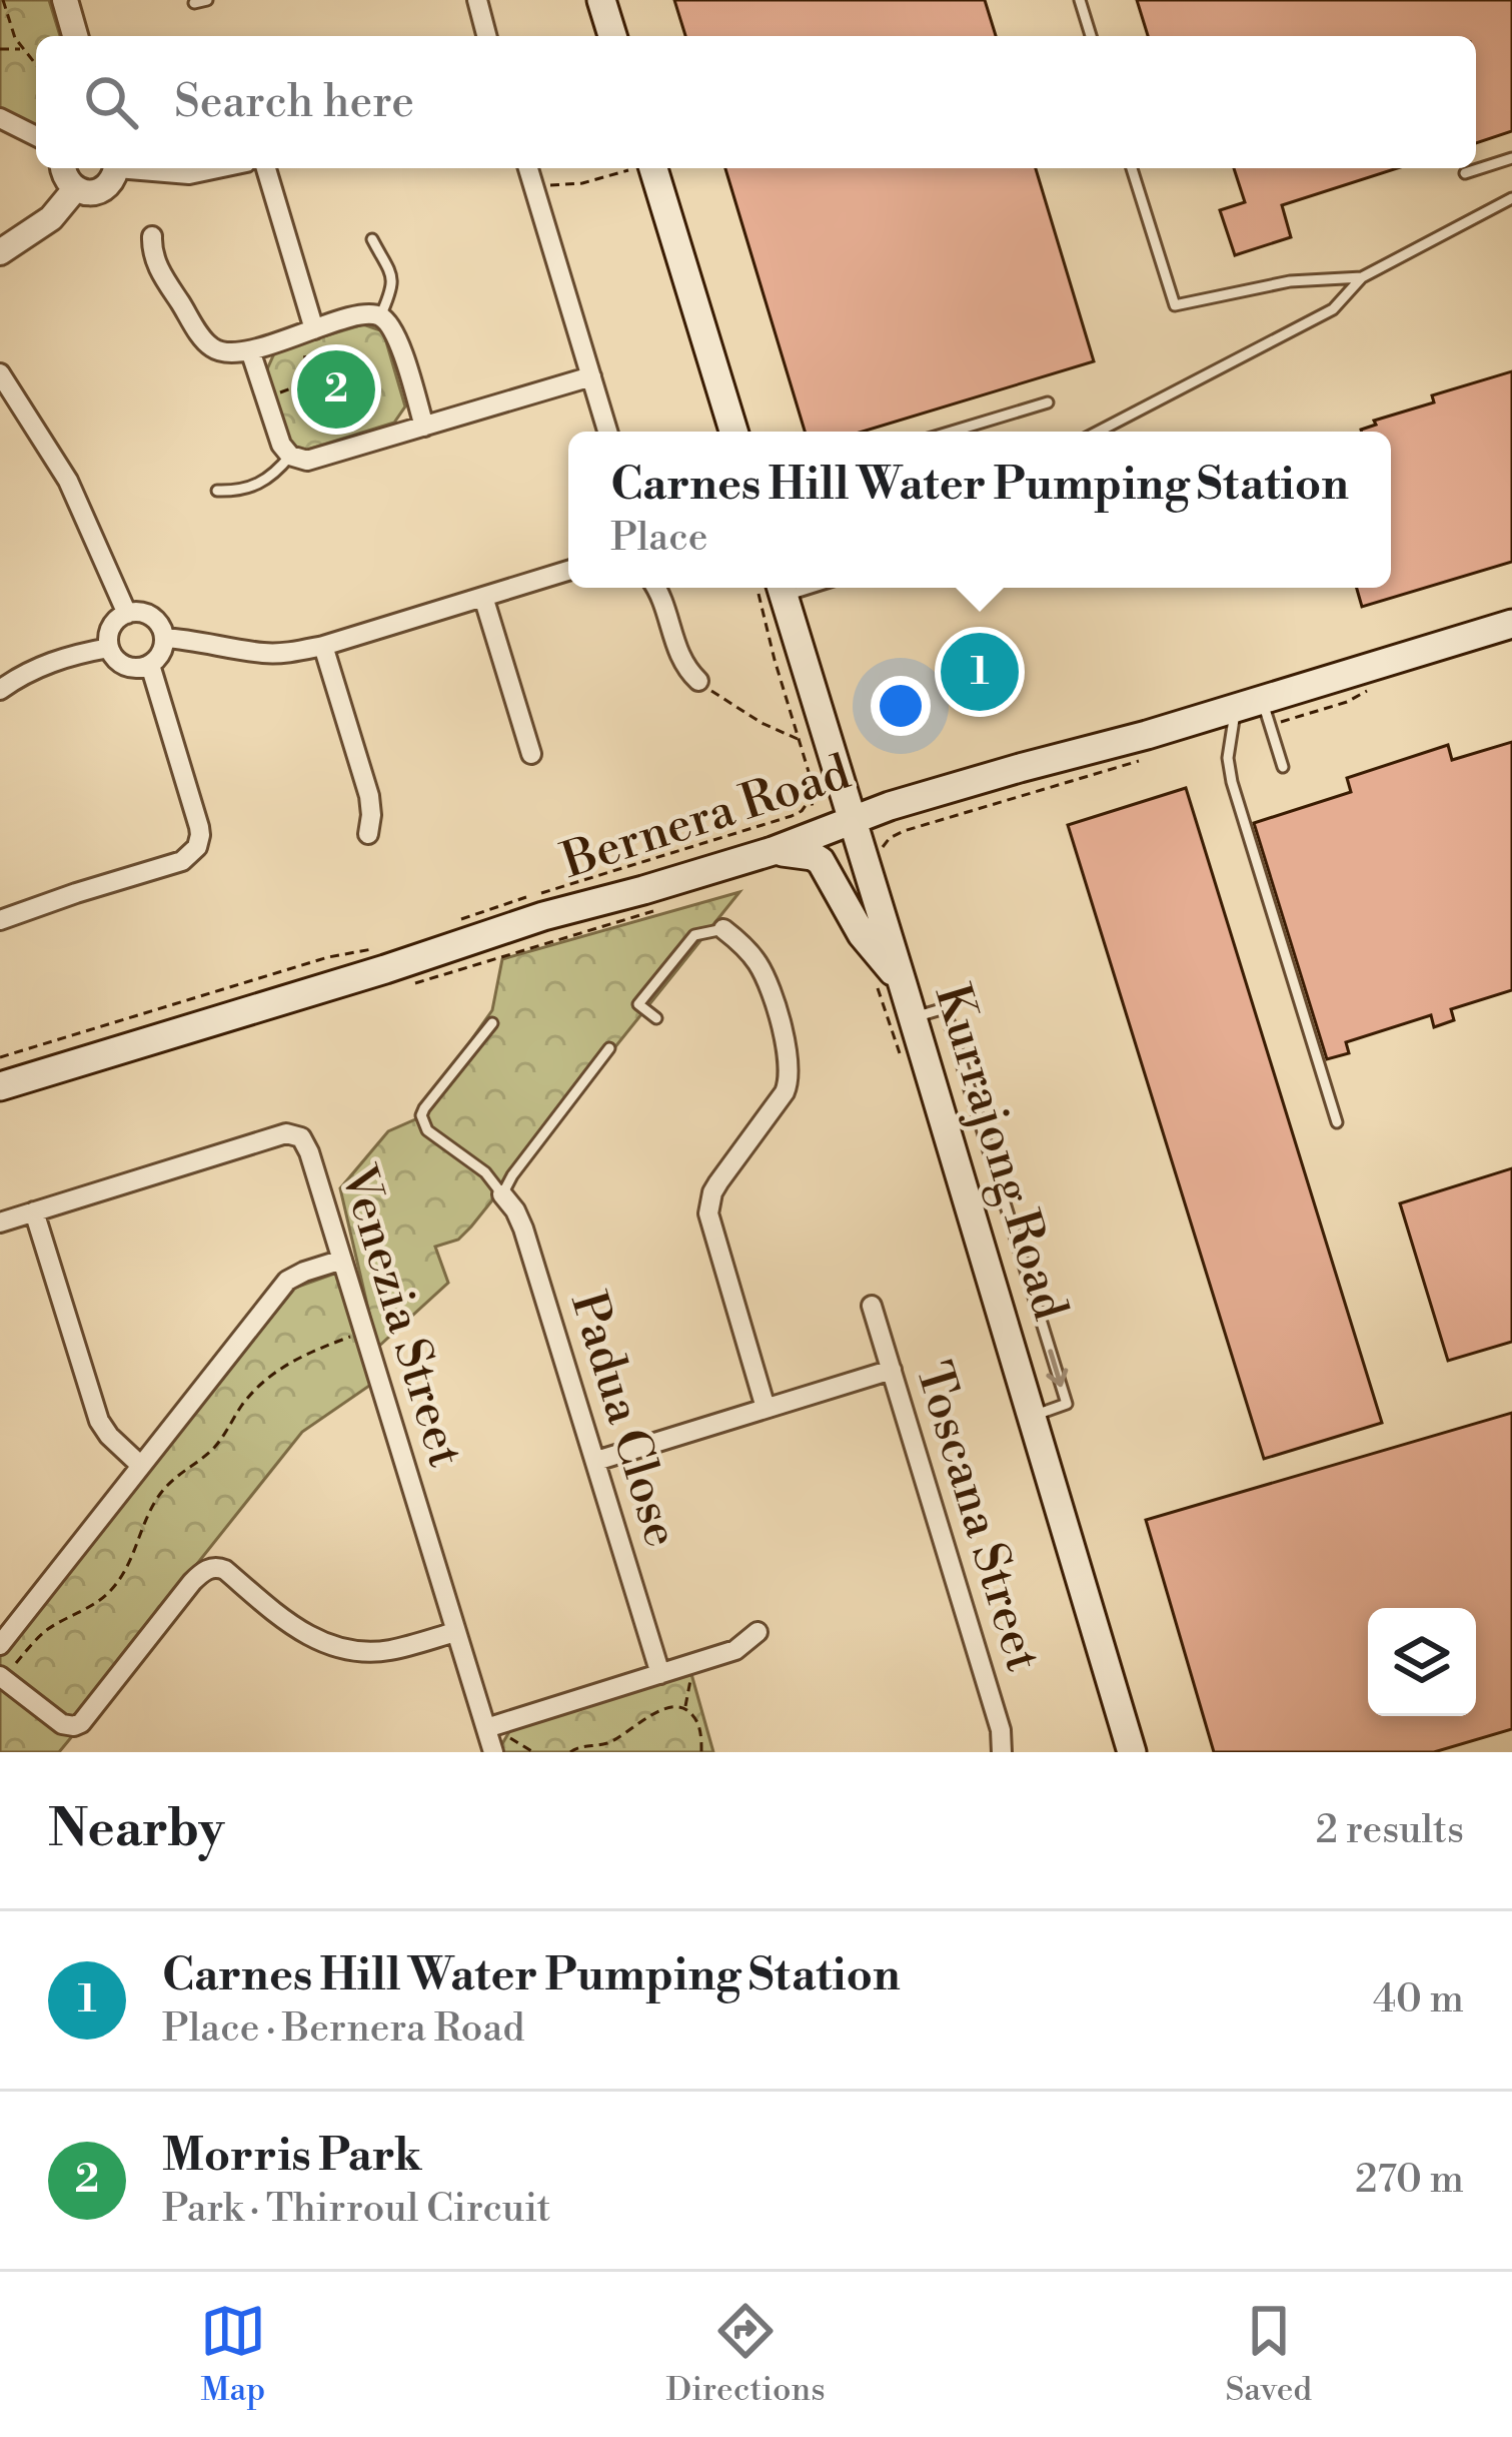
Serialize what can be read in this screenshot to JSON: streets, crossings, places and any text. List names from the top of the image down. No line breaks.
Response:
{"streets":{"main road":["Bernera Road","Kurrajong Road"],"street":["Venezia Street","Padua Close","Toscana Street"]},"crossings":[["Bernera Road","Kurrajong Road"]],"page":{"search":"Search here","pins":["2","1"],"popup":["Carnes Hill Water Pumping Station","Place"],"heading":["Nearby","2 results"],"list":[{"mark":"1","name":"Carnes Hill Water Pumping Station","note":"Place · Bernera Road","value":"40 m"},{"mark":"2","name":"Morris Park","note":"Park · Thirroul Circuit","value":"270 m"}],"nav":["Map","Directions","Saved"]}}
